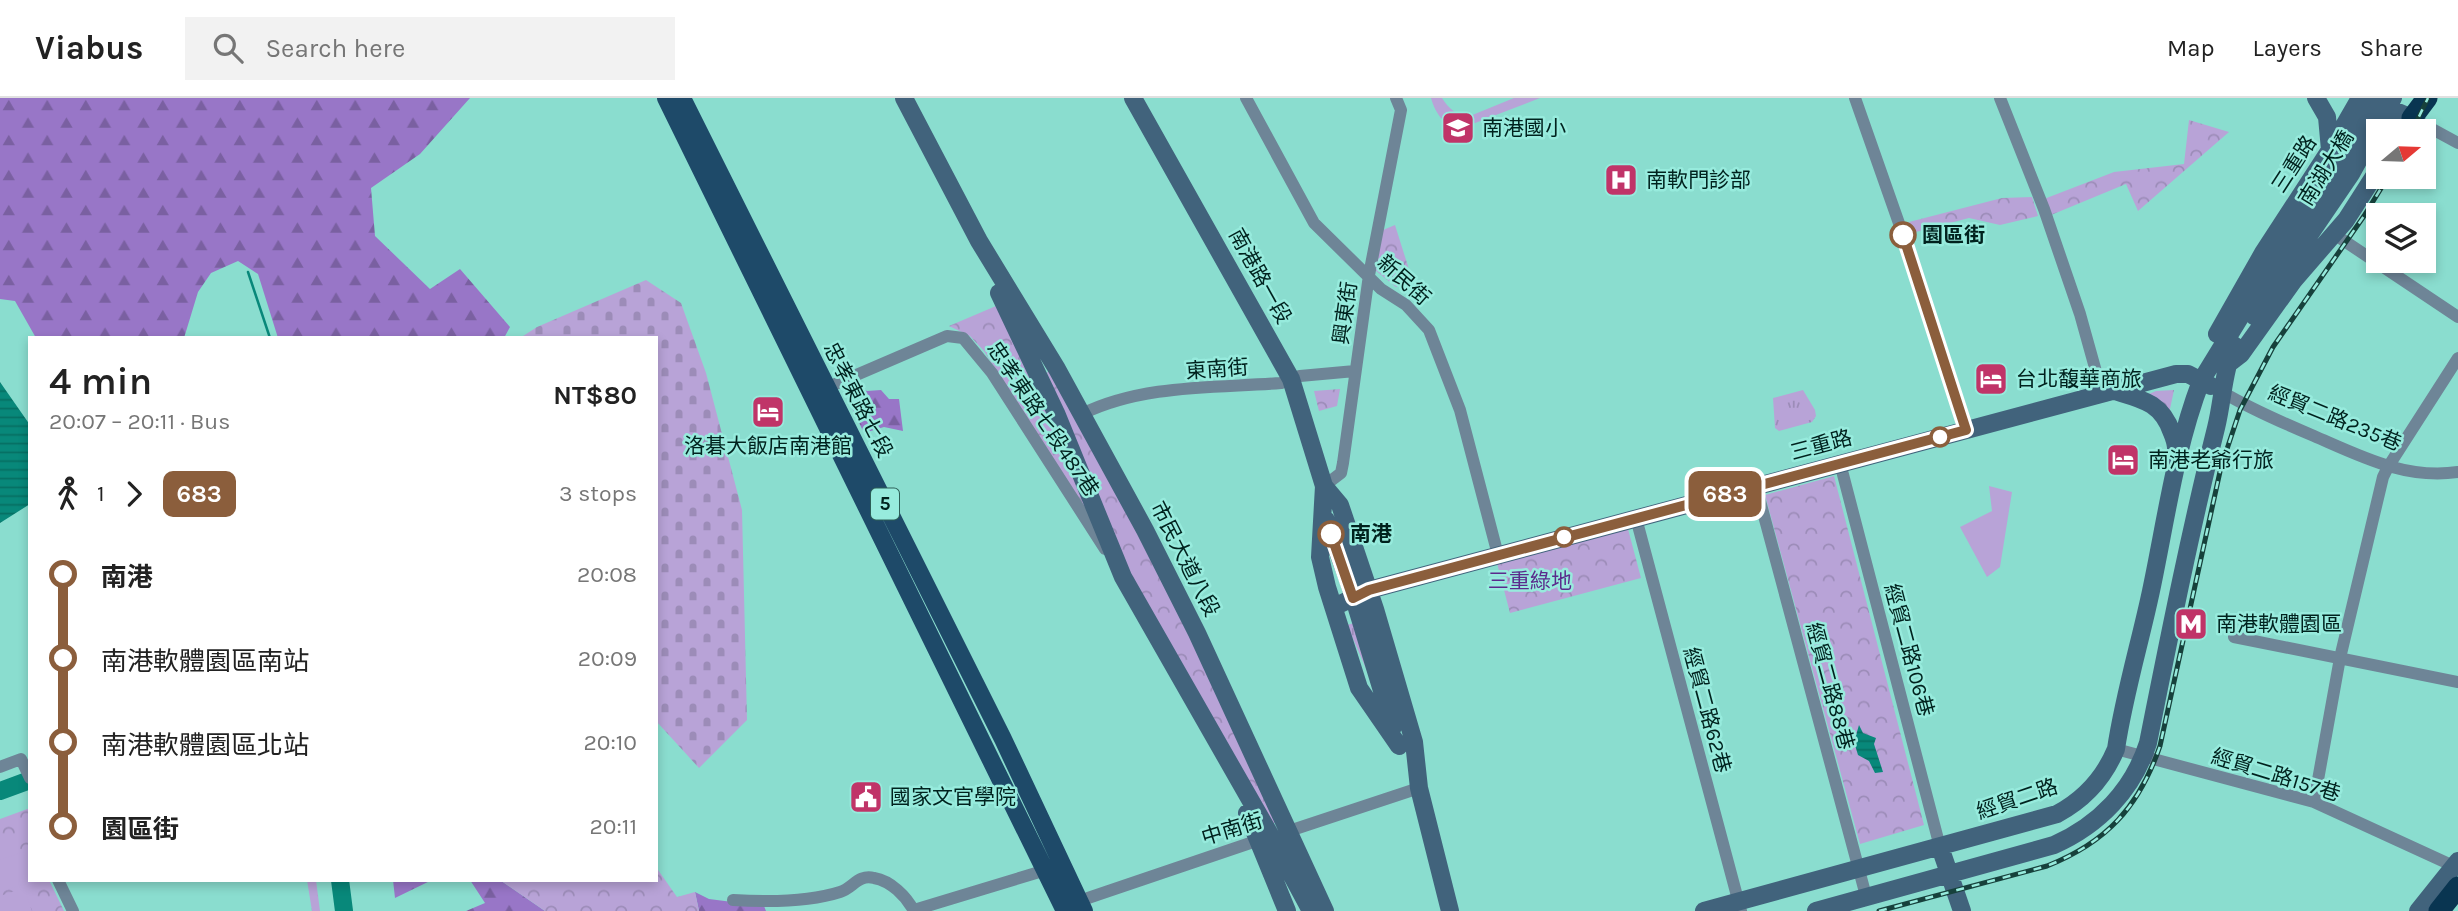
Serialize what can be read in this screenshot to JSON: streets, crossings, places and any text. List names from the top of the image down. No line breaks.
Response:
{"streets":{"main road":["三重路","南湖大橋","南港路一段","忠孝東路七段","經貿二路235巷","5","市民大道八段","經貿二路"],"street":["新民街","興東街","東南街","忠孝東路七段487巷","經貿二路106巷","經貿二路88巷","經貿二路62巷","經貿二路157巷","中南街"]},"crossings":[["三重路","南港路一段"],["三重路","新民街"],["三重路","經貿二路235巷"],["三重路","經貿二路106巷"],["三重路","經貿二路88巷"],["三重路","經貿二路62巷"],["三重路","經貿二路"],["南港路一段","興東街"],["南港路一段","東南街"],["南港路一段","中南街"],["新民街","興東街"],["興東街","東南街"],["東南街","市民大道八段"],["忠孝東路七段","忠孝東路七段487巷"],["忠孝東路七段","中南街"],["經貿二路235巷","經貿二路"],["忠孝東路七段487巷","市民大道八段"],["市民大道八段","中南街"],["經貿二路106巷","經貿二路"],["經貿二路88巷","經貿二路"],["經貿二路62巷","經貿二路"],["經貿二路157巷","經貿二路"]],"parks":["三重綠地"],"places":{"school or university":["南港國小"],"hospital":["南軟門診部"],"other":["園區街","南港"],"hotel":["台北馥華商旅","洛碁大飯店南港館","南港老爺行旅"],"metro station":["南港軟體園區"],"public building":["國家文官學院"]},"lines":["bus line 683"],"north":"right","page":{"header":"Viabus","search":"Search here","nav":["Map","Layers","Share"],"on_map":"683","heading":["4 min","20:07 – 20:11 · Bus","NT$80"],"legs":["1","683","3 stops"],"list":[{"name":"南港","value":"20:08"},{"name":"南港軟體園區南站","value":"20:09"},{"name":"南港軟體園區北站","value":"20:10"},{"name":"園區街","value":"20:11"}]}}
